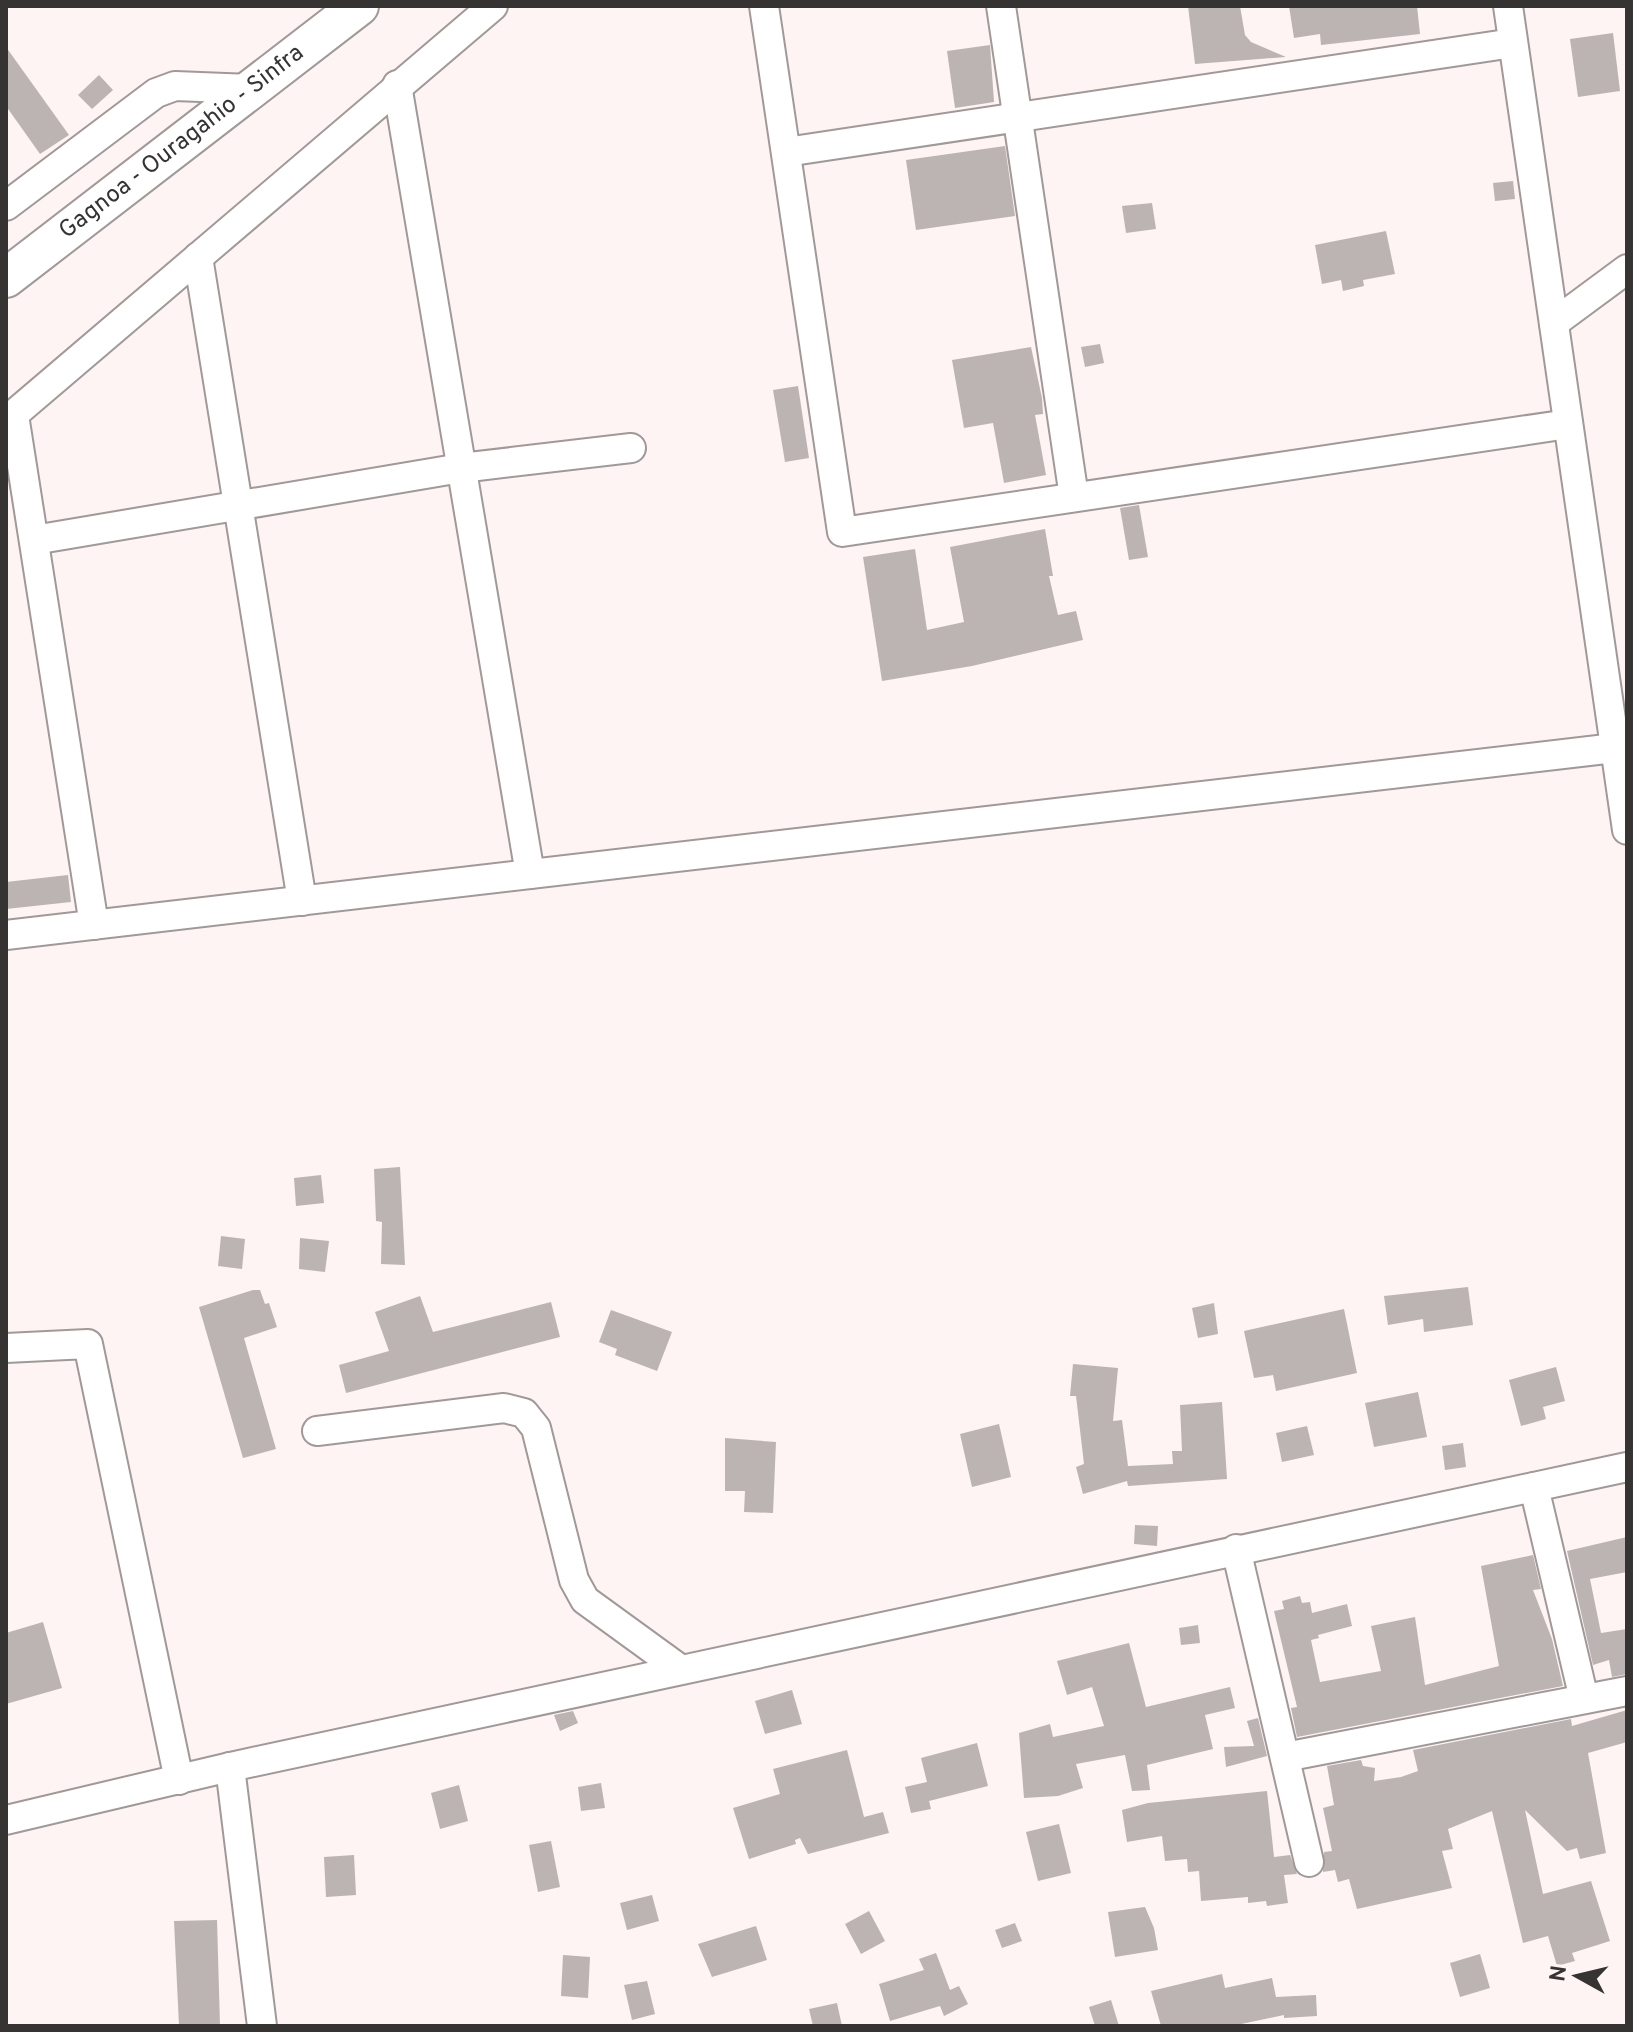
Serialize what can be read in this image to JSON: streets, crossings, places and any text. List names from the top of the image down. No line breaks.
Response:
{"streets":{"main road":["Gagnoa - Ouragahio - Sinfra"]},"north":"left"}
